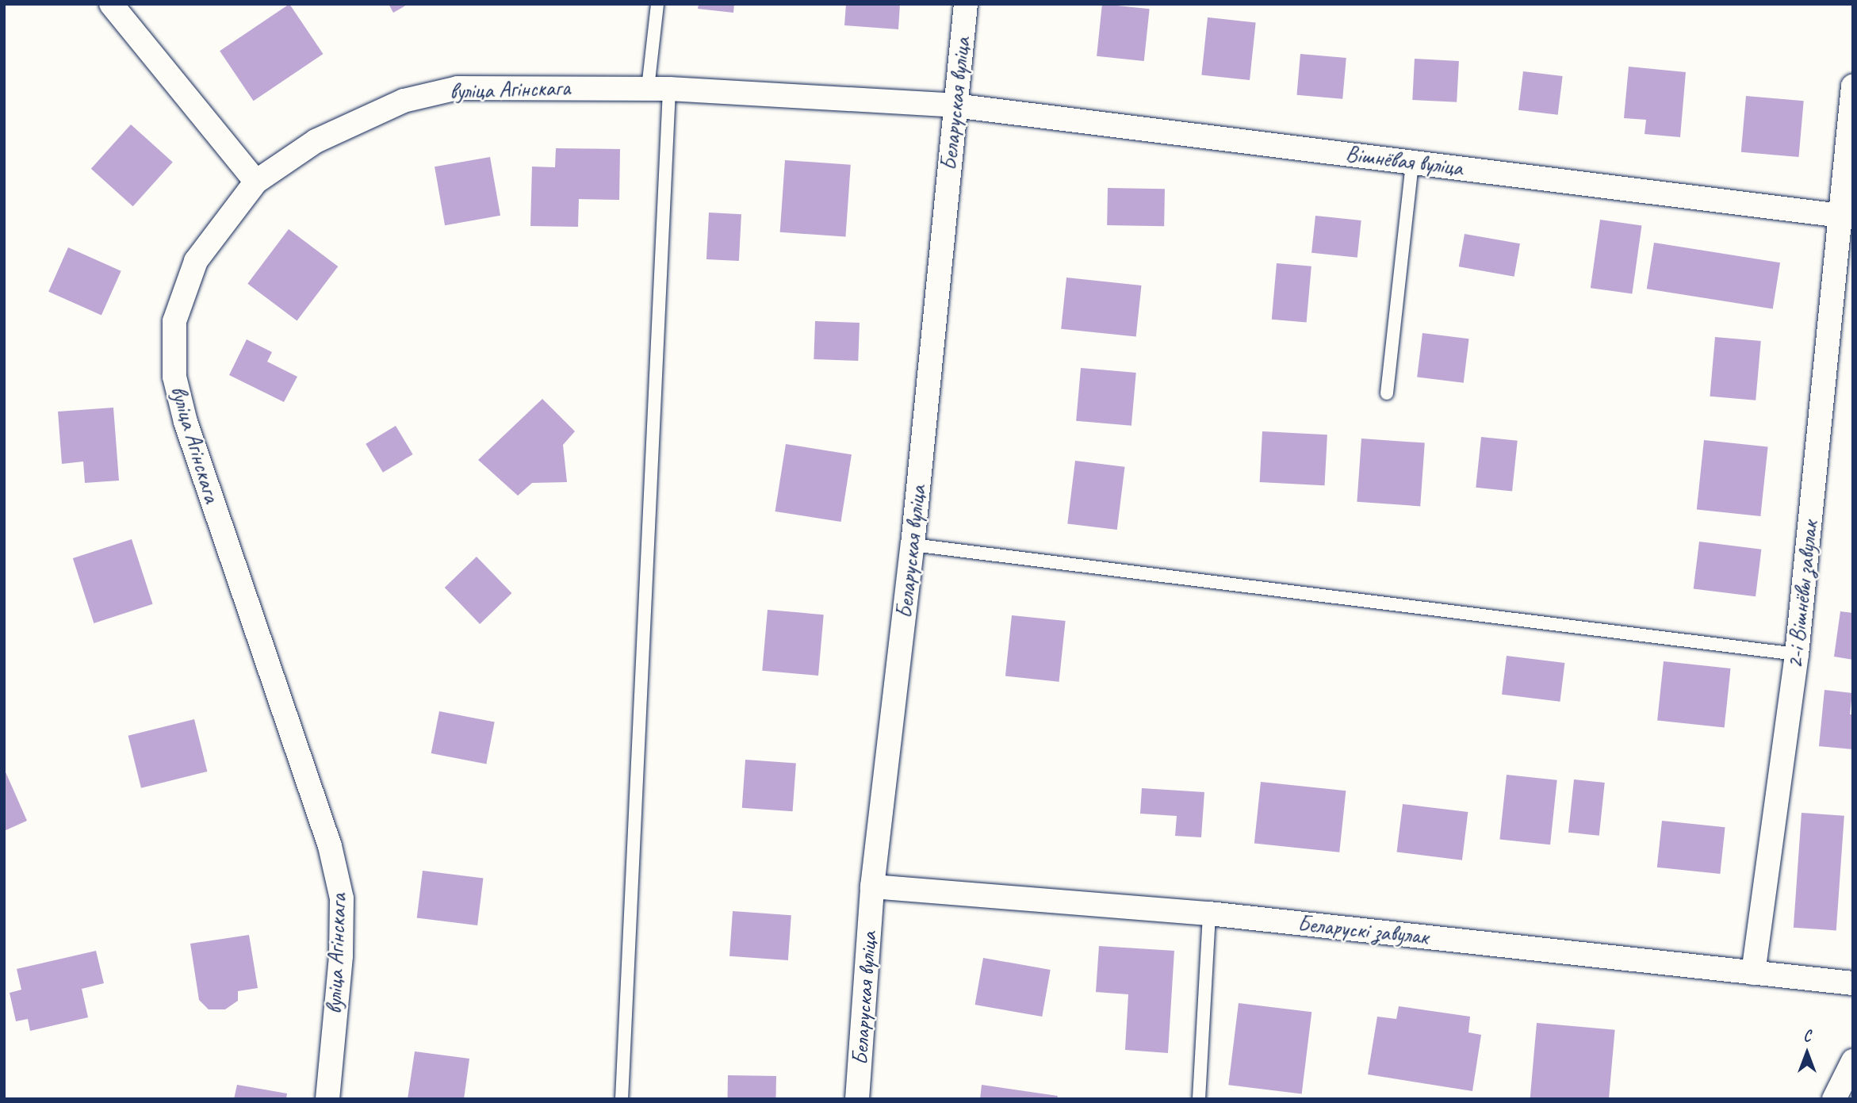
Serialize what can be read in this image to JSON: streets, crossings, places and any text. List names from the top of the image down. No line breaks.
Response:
{"streets":{"street":["вуліца Агінскага","Беларуская вуліца","Вішнёвая вуліца","2-і Вішнёвы завулак","Беларускі завулак"]},"crossings":[["вуліца Агінскага","Беларуская вуліца"],["вуліца Агінскага","Вішнёвая вуліца"],["Беларуская вуліца","Вішнёвая вуліца"],["Беларуская вуліца","Беларускі завулак"],["Вішнёвая вуліца","2-і Вішнёвы завулак"],["2-і Вішнёвы завулак","Беларускі завулак"]],"north":"top"}
